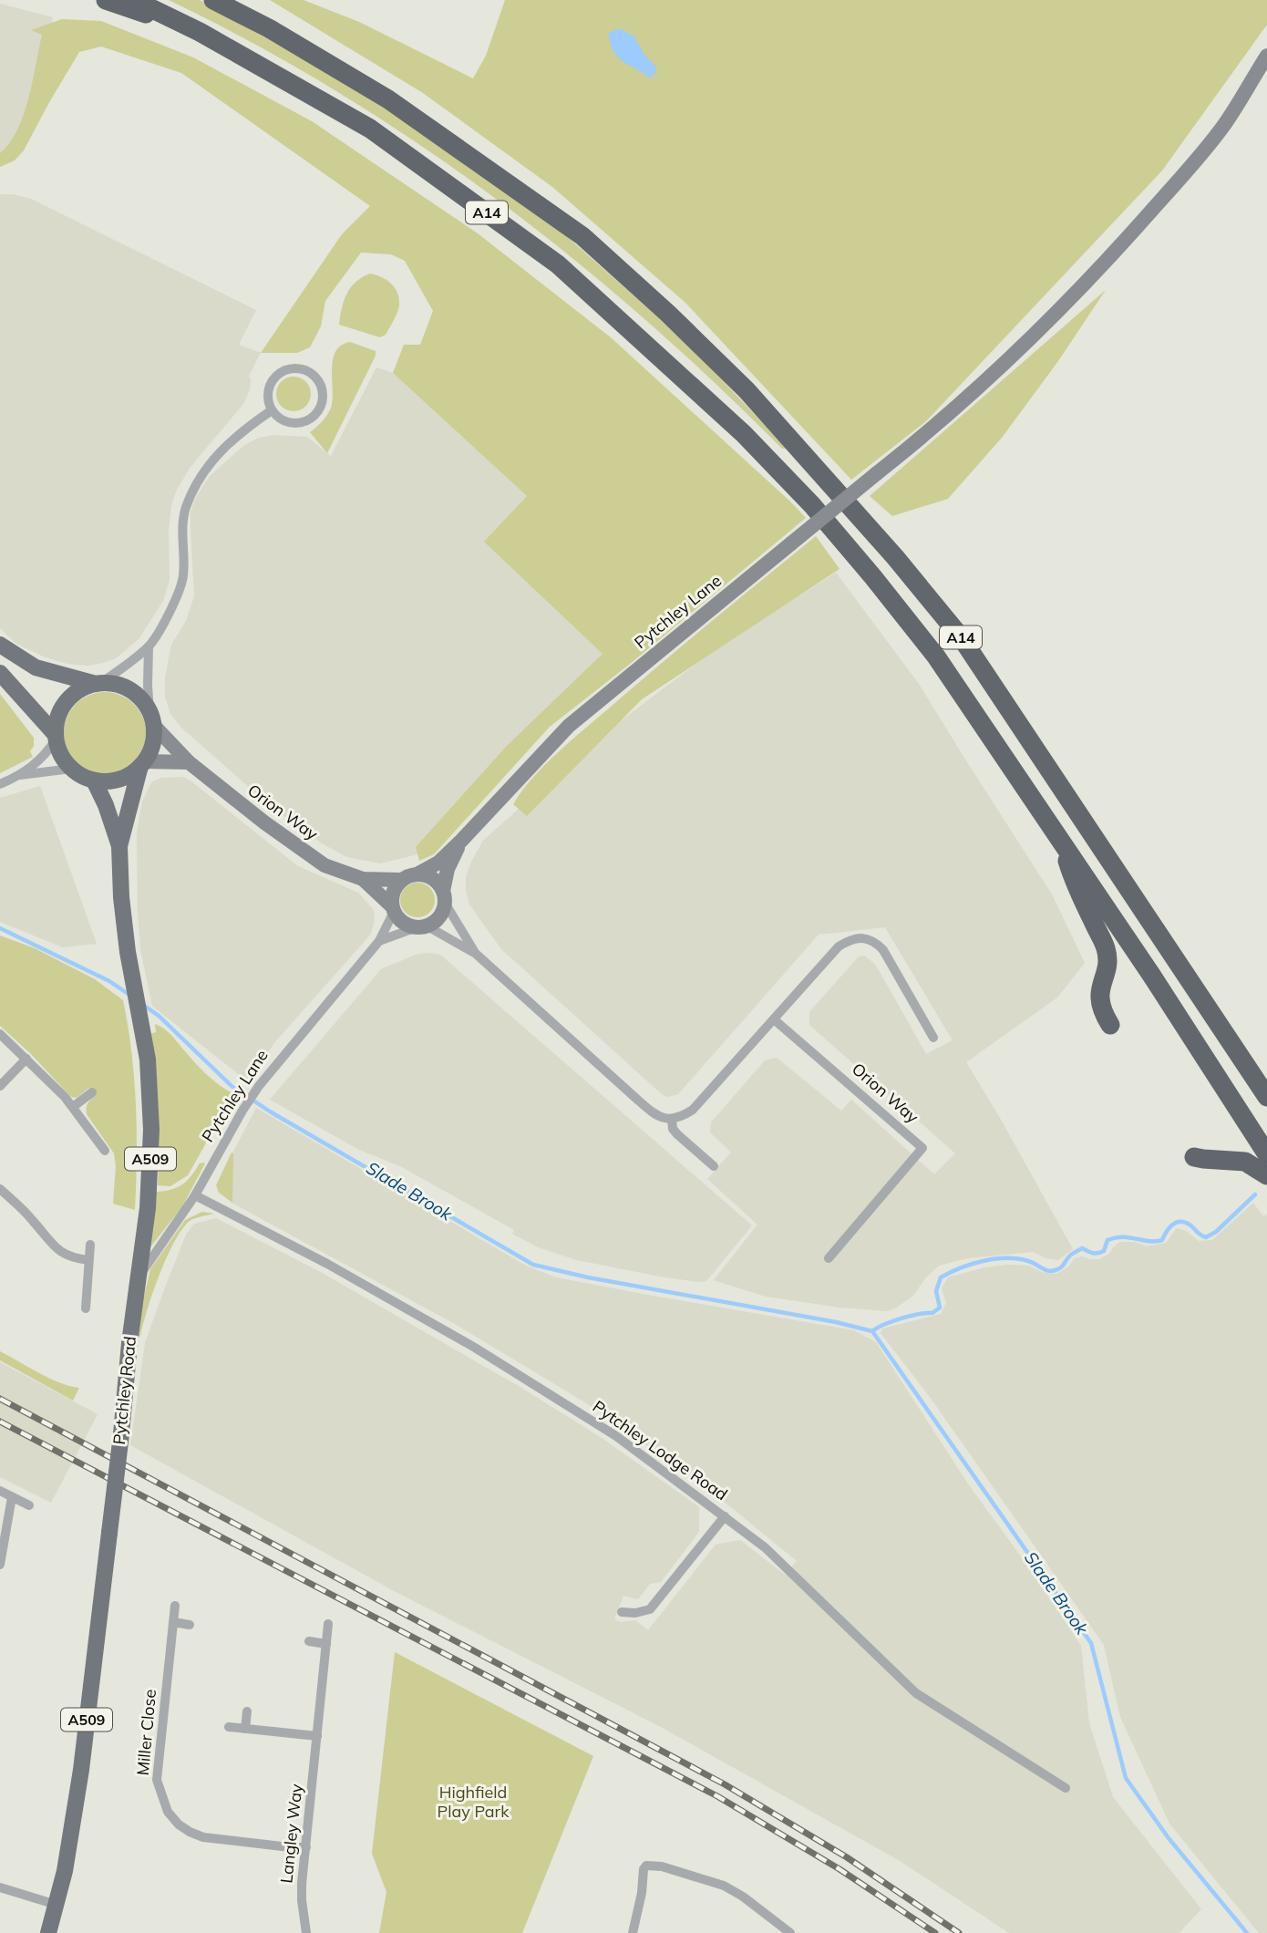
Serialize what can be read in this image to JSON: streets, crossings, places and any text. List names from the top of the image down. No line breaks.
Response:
{"streets":{"highway":["A14"],"main road":["A509","Pytchley Road"],"street":["Pytchley Lane","Orion Way","Pytchley Lodge Road","Miller Close","Langley Way"]},"crossings":[["Pytchley Lane","Orion Way"],["Pytchley Lane","Pytchley Road"],["Pytchley Lane","Pytchley Lodge Road"],["Orion Way","A509"],["Orion Way","Pytchley Road"],["A509","Pytchley Road"],["Miller Close","Langley Way"]],"water":["Slade Brook"],"parks":["Highfield Play Park"]}
